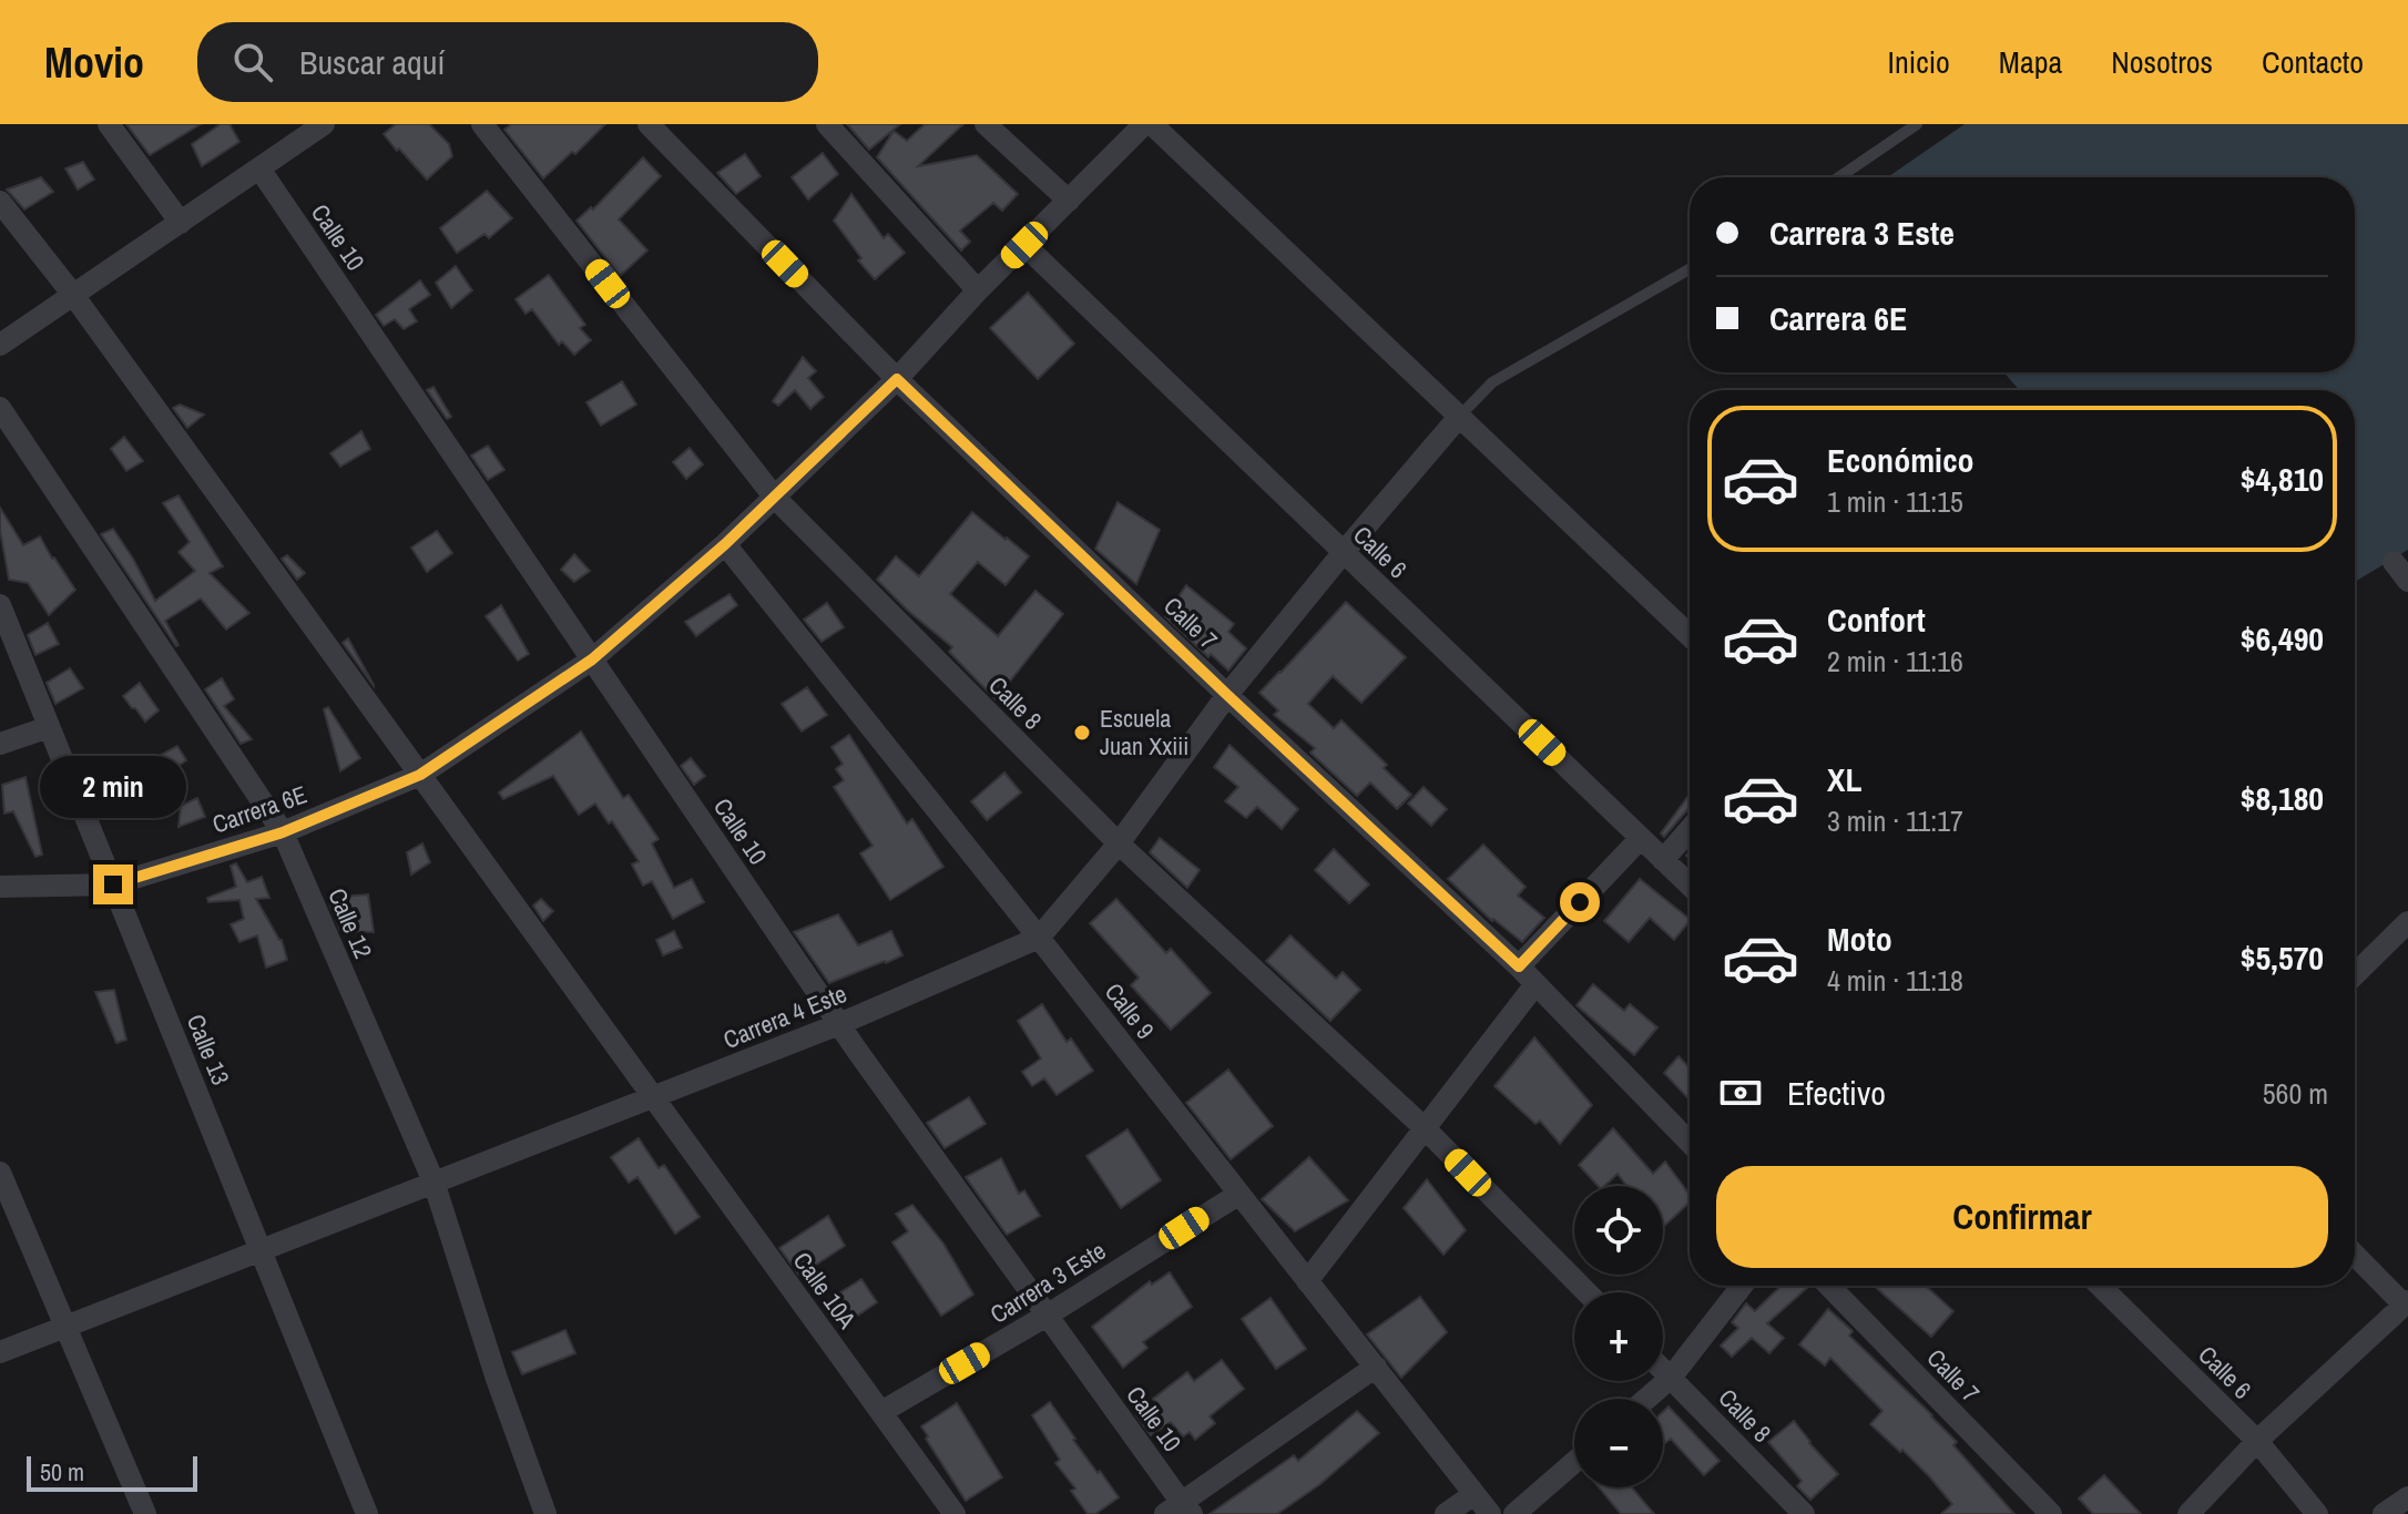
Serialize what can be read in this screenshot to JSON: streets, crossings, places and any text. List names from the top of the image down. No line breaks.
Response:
{"streets":{"street":["Calle 10","Calle 6","Calle 7","Calle 8","Carrera 6E","Calle 12","Calle 9","Carrera 4 Este","Calle 13","Carrera 3 Este","Calle 10A"]},"crossings":[["Calle 10","Carrera 6E"],["Calle 10","Carrera 4 Este"],["Calle 10","Carrera 3 Este"],["Calle 6","Carrera 6E"],["Calle 6","Carrera 4 Este"],["Calle 7","Carrera 6E"],["Calle 7","Carrera 4 Este"],["Calle 8","Carrera 6E"],["Calle 8","Carrera 4 Este"],["Carrera 6E","Calle 12"],["Carrera 6E","Calle 9"],["Carrera 6E","Calle 13"],["Carrera 6E","Calle 10A"],["Calle 12","Carrera 4 Este"],["Calle 9","Carrera 4 Este"],["Calle 9","Carrera 3 Este"],["Carrera 4 Este","Calle 13"],["Carrera 4 Este","Calle 10A"],["Carrera 3 Este","Calle 10A"]],"places":["Escuela Juan Xxiii"],"scale_bar":"50 m","page":{"header":"Movio","search":"Buscar aquí","nav":["Inicio","Mapa","Nosotros","Contacto"],"banner":["Carrera 3 Este","Carrera 6E"],"list":[{"name":"Económico","note":"1 min · 11:15","value":"$4,810"},{"name":"Confort","note":"2 min · 11:16","value":"$6,490"},{"name":"XL","note":"3 min · 11:17","value":"$8,180"},{"name":"Moto","note":"4 min · 11:18","value":"$5,570"}],"bubble":"2 min","pay":["Efectivo","560 m"],"buttons":"Confirmar","map_buttons":["+","−"],"scale":"50 m"}}
